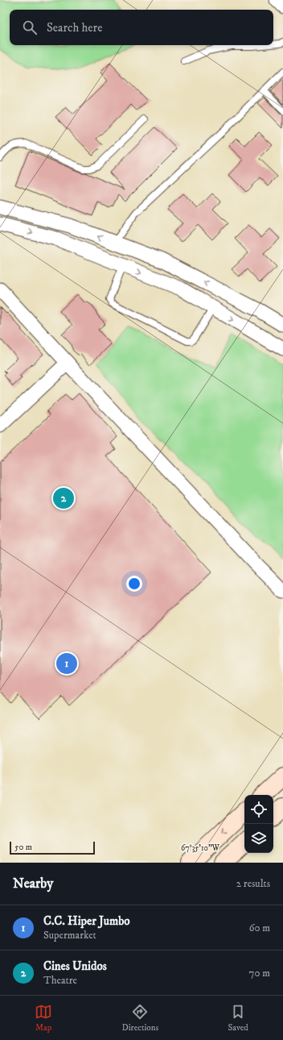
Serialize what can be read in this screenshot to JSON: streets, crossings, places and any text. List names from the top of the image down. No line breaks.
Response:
{"scale_bar":"50 m","page":{"search":"Search here","pins":["2","1"],"scale":"50 m","heading":["Nearby","2 results"],"list":[{"mark":"1","name":"C.C. Hiper Jumbo","note":"Supermarket","value":"60 m"},{"mark":"2","name":"Cines Unidos","note":"Theatre","value":"70 m"}],"nav":["Map","Directions","Saved"]},"coordinates":["67°35'10\"W"]}
